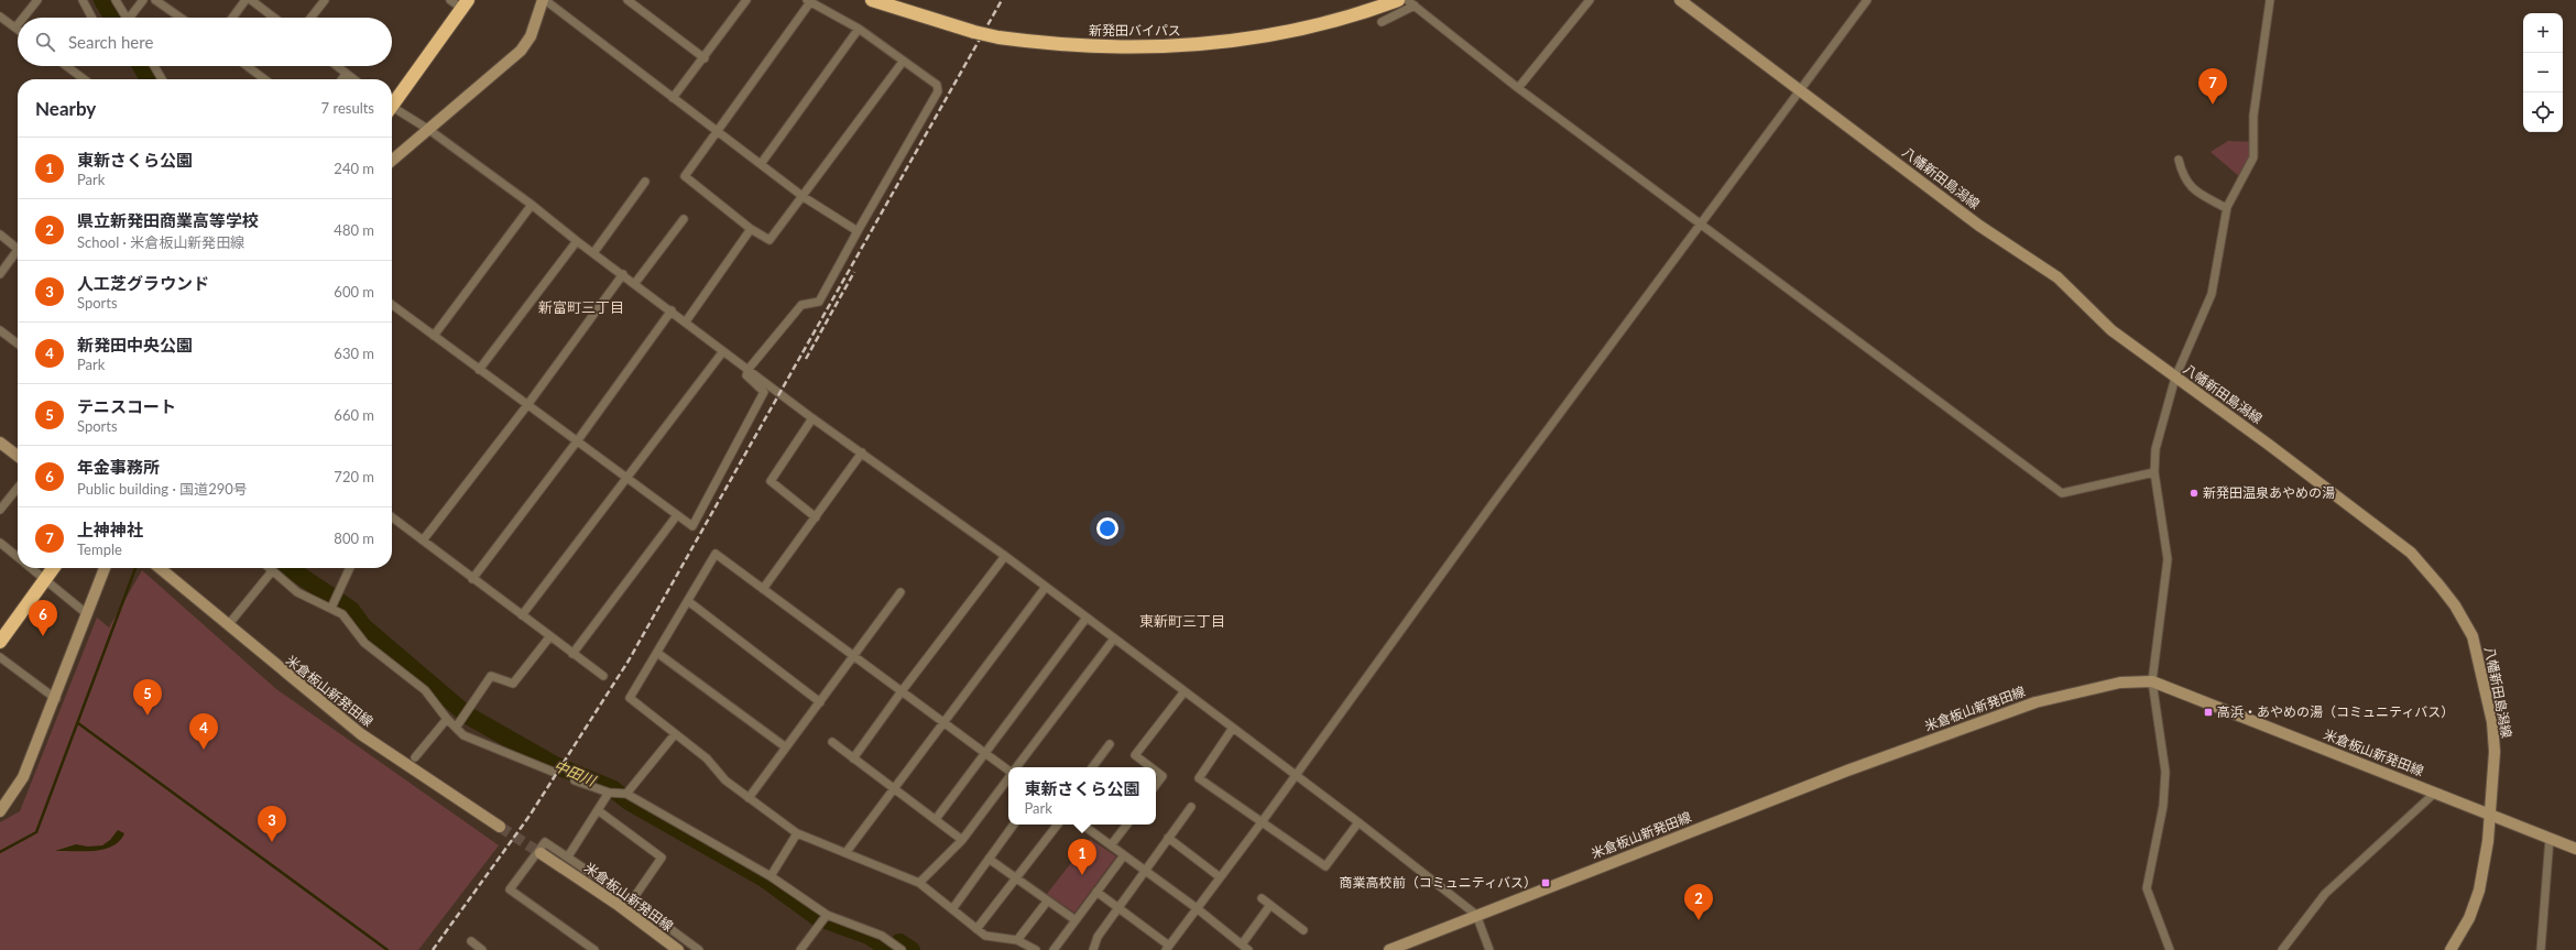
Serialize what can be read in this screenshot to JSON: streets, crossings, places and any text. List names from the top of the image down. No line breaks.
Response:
{"streets":{"highway":["新発田バイパス"],"main road":["八幡新田島潟線","米倉板山新発田線"]},"crossings":[["八幡新田島潟線","米倉板山新発田線"]],"districts":["新富町三丁目","東新町三丁目"],"water":["中田川"],"places":{"other":["新発田温泉あやめの湯"],"transit":["高浜・あやめの湯（コミュニティバス）","商業高校前（コミュニティバス）"]},"page":{"map_buttons":["+","−"],"search":"Search here","pins":["7","6","5","4","3","1","2"],"heading":["Nearby","7 results"],"list":[{"mark":"1","name":"東新さくら公園","note":"Park","value":"240 m"},{"mark":"2","name":"県立新発田商業高等学校","note":"School · 米倉板山新発田線","value":"480 m"},{"mark":"3","name":"人工芝グラウンド","note":"Sports","value":"600 m"},{"mark":"4","name":"新発田中央公園","note":"Park","value":"630 m"},{"mark":"5","name":"テニスコート","note":"Sports","value":"660 m"},{"mark":"6","name":"年金事務所","note":"Public building · 国道290号","value":"720 m"},{"mark":"7","name":"上神神社","note":"Temple","value":"800 m"}],"popup":["東新さくら公園","Park"]}}
